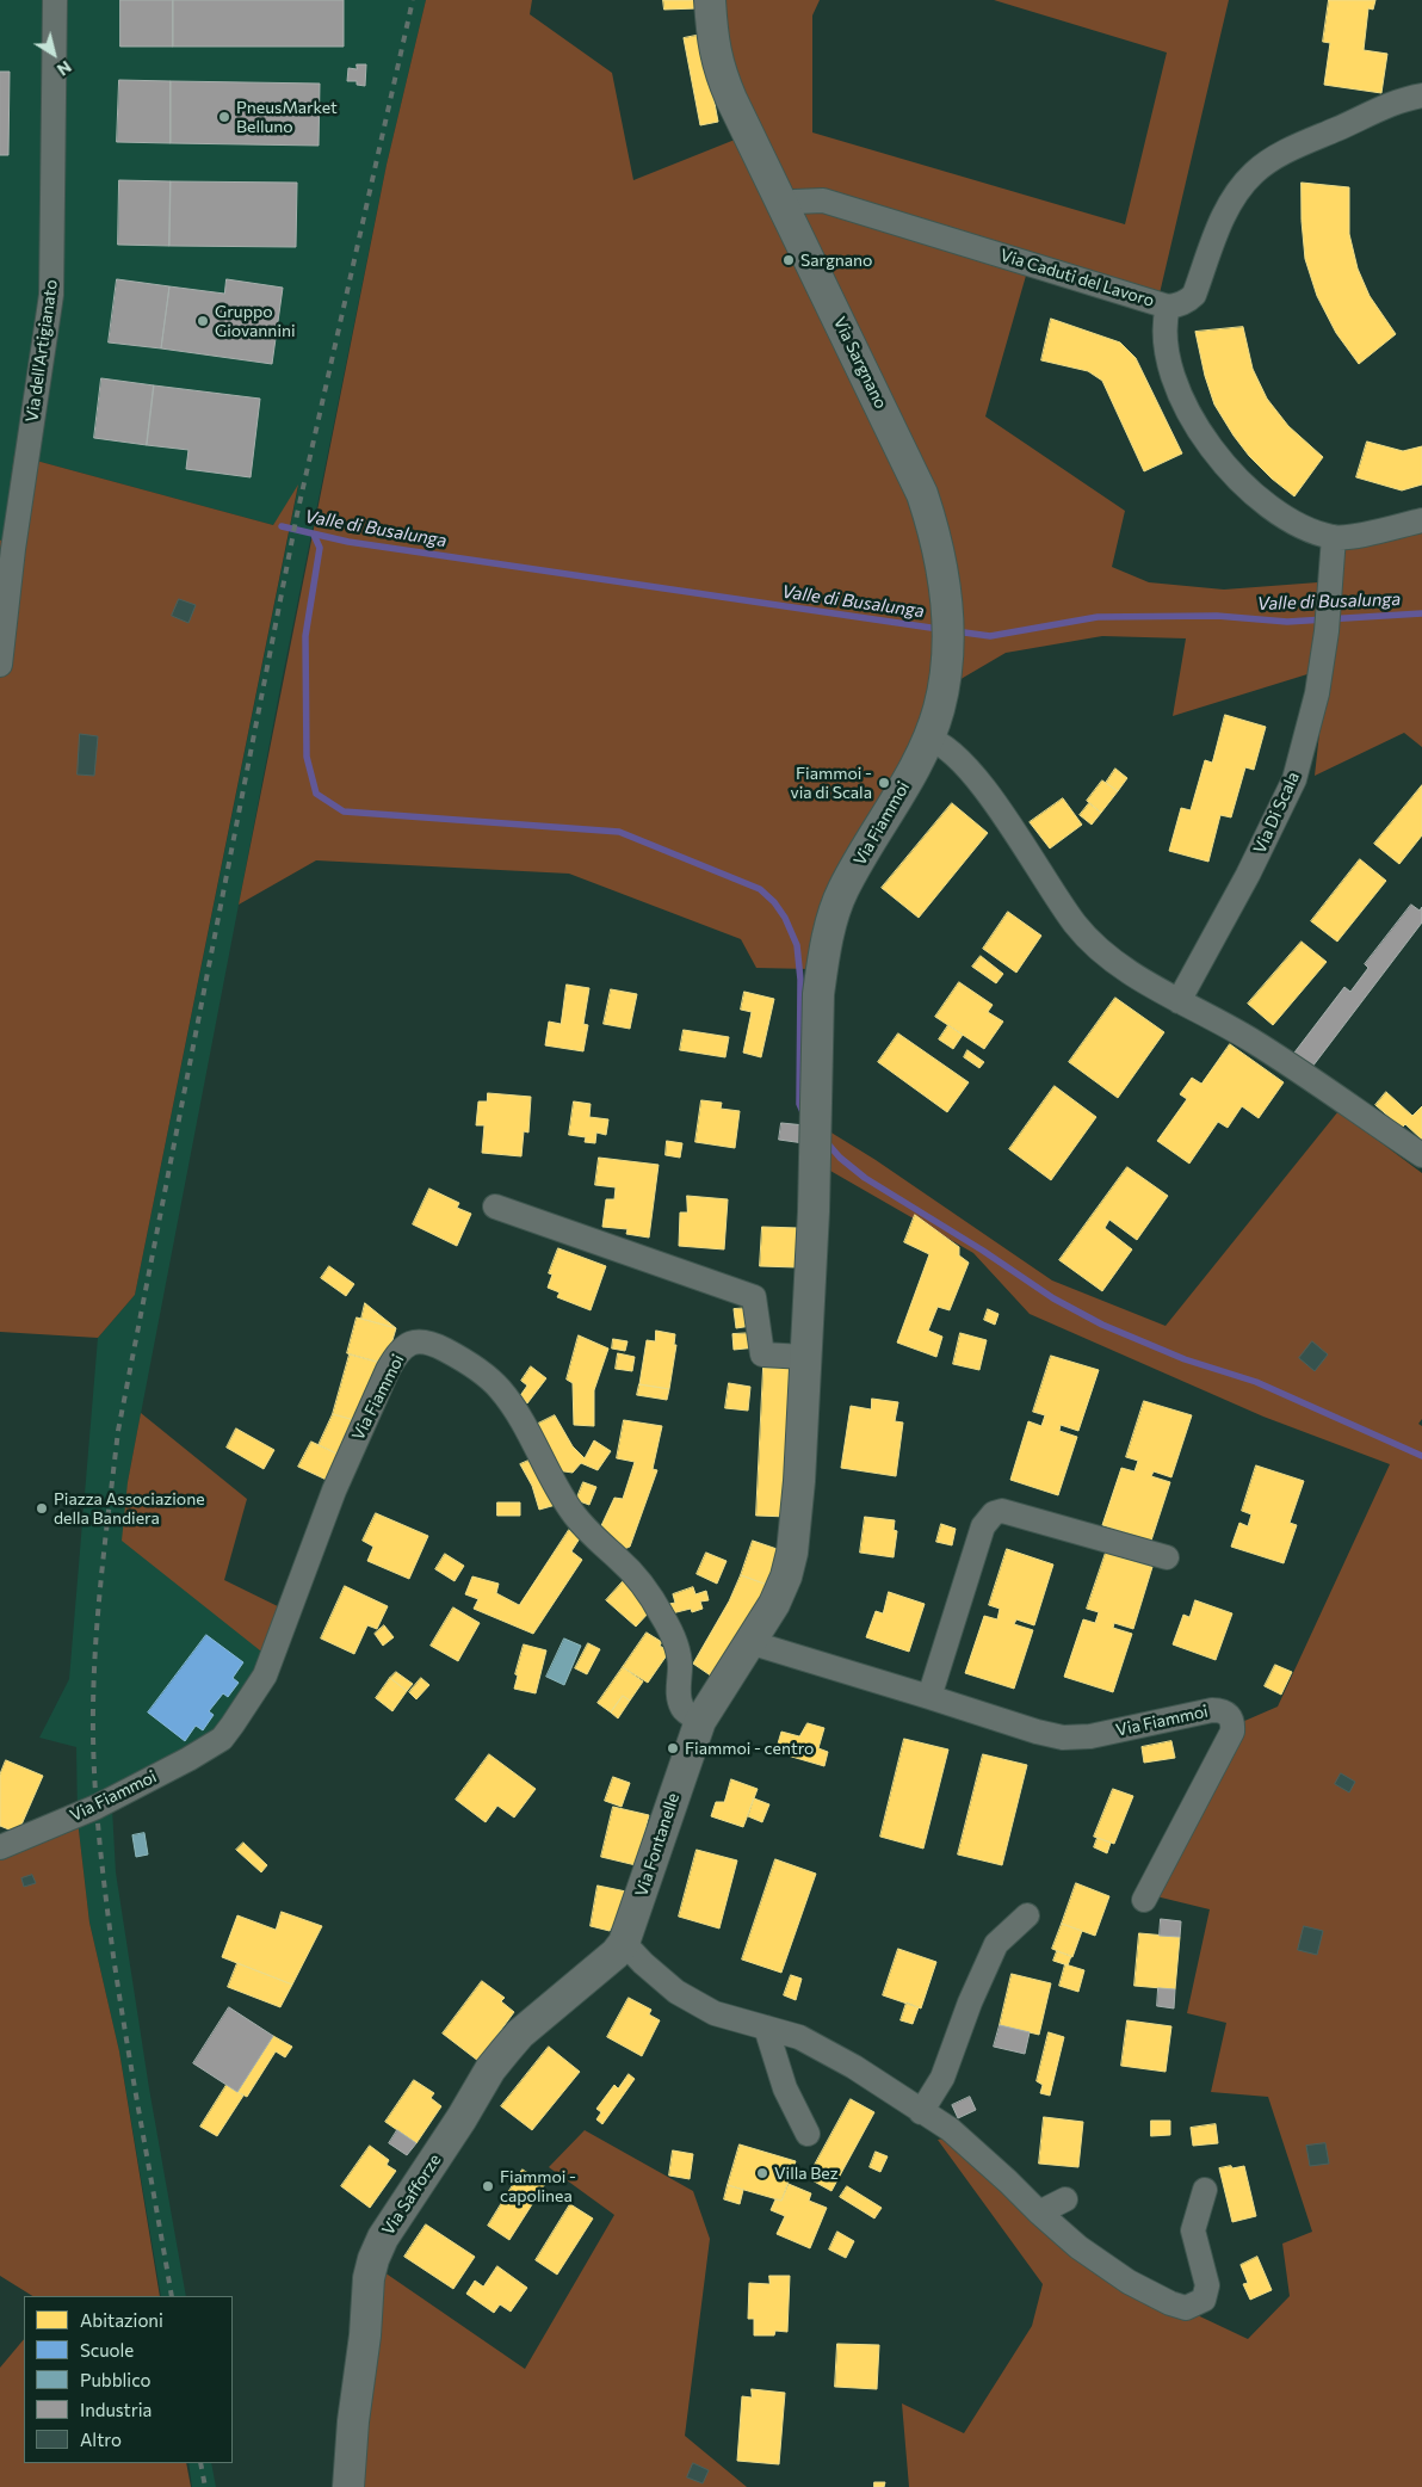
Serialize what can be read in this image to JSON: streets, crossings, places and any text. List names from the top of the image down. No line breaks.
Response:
{"streets":{"street":["Via Caduti del Lavoro","Via dell'Artigianato","Via Sargnano","Via Di Scala","Via Fiammoi","Via Fontanelle","Via Safforze"]},"crossings":[["Via Caduti del Lavoro","Via Sargnano"],["Via Sargnano","Via Fiammoi"],["Via Fiammoi","Via Fontanelle"],["Via Fontanelle","Via Safforze"]],"water":["Valle di Busalunga"],"places":["PneusMarket Belluno","Sargnano","Gruppo Giovannini","Fiammoi - via di Scala","Piazza Associazione della Bandiera","Fiammoi - centro","Villa Bez","Fiammoi - capolinea"],"legend":["Abitazioni","Scuole","Pubblico","Industria","Altro"],"north":"bottom right"}
